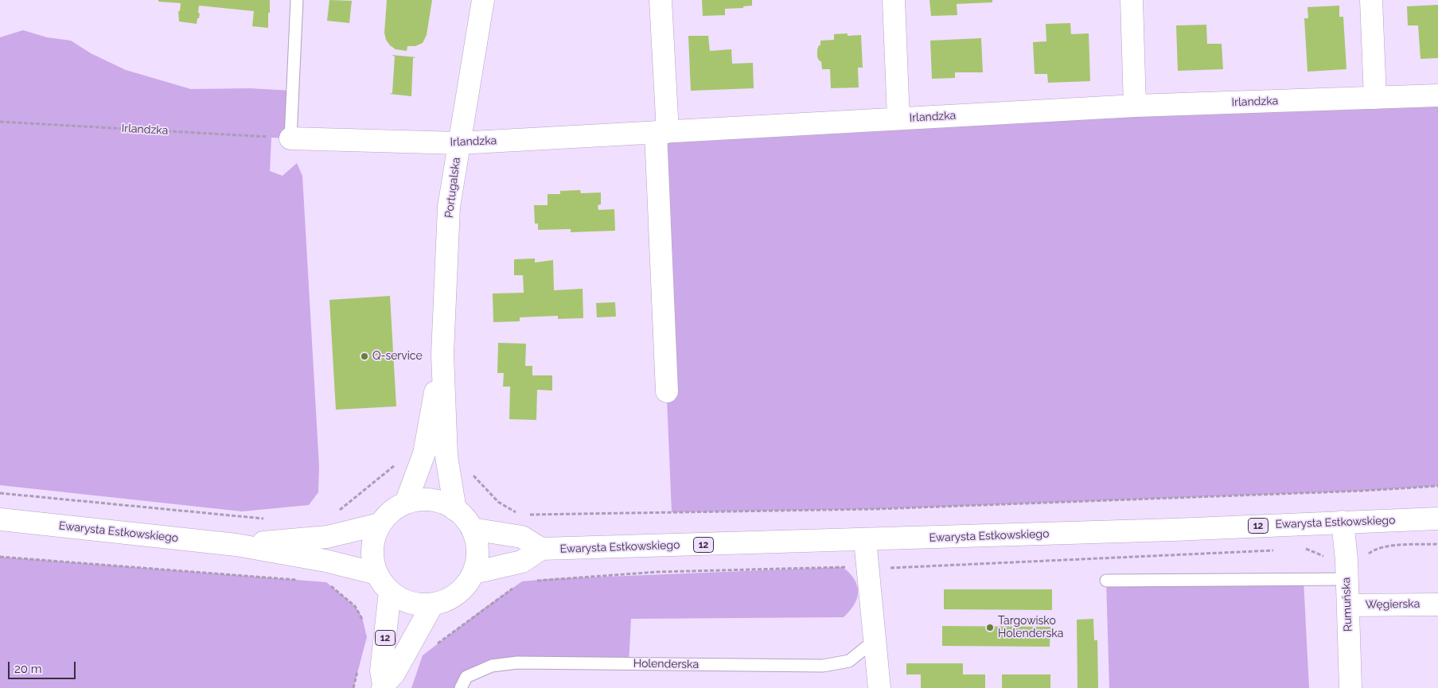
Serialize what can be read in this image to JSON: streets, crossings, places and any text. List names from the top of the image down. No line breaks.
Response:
{"streets":{"street":["Irlandzka","Portugalska","Ewarysta Estkowskiego","12","Rumuńska","Węgierska"],"lane":["Holenderska"]},"crossings":[["Irlandzka","Portugalska"],["Portugalska","Ewarysta Estkowskiego"],["Portugalska","12"],["Ewarysta Estkowskiego","12"],["Ewarysta Estkowskiego","Rumuńska"],["Rumuńska","Węgierska"]],"places":["Q-service","Targowisko Holenderska"],"scale_bar":"20 m"}
